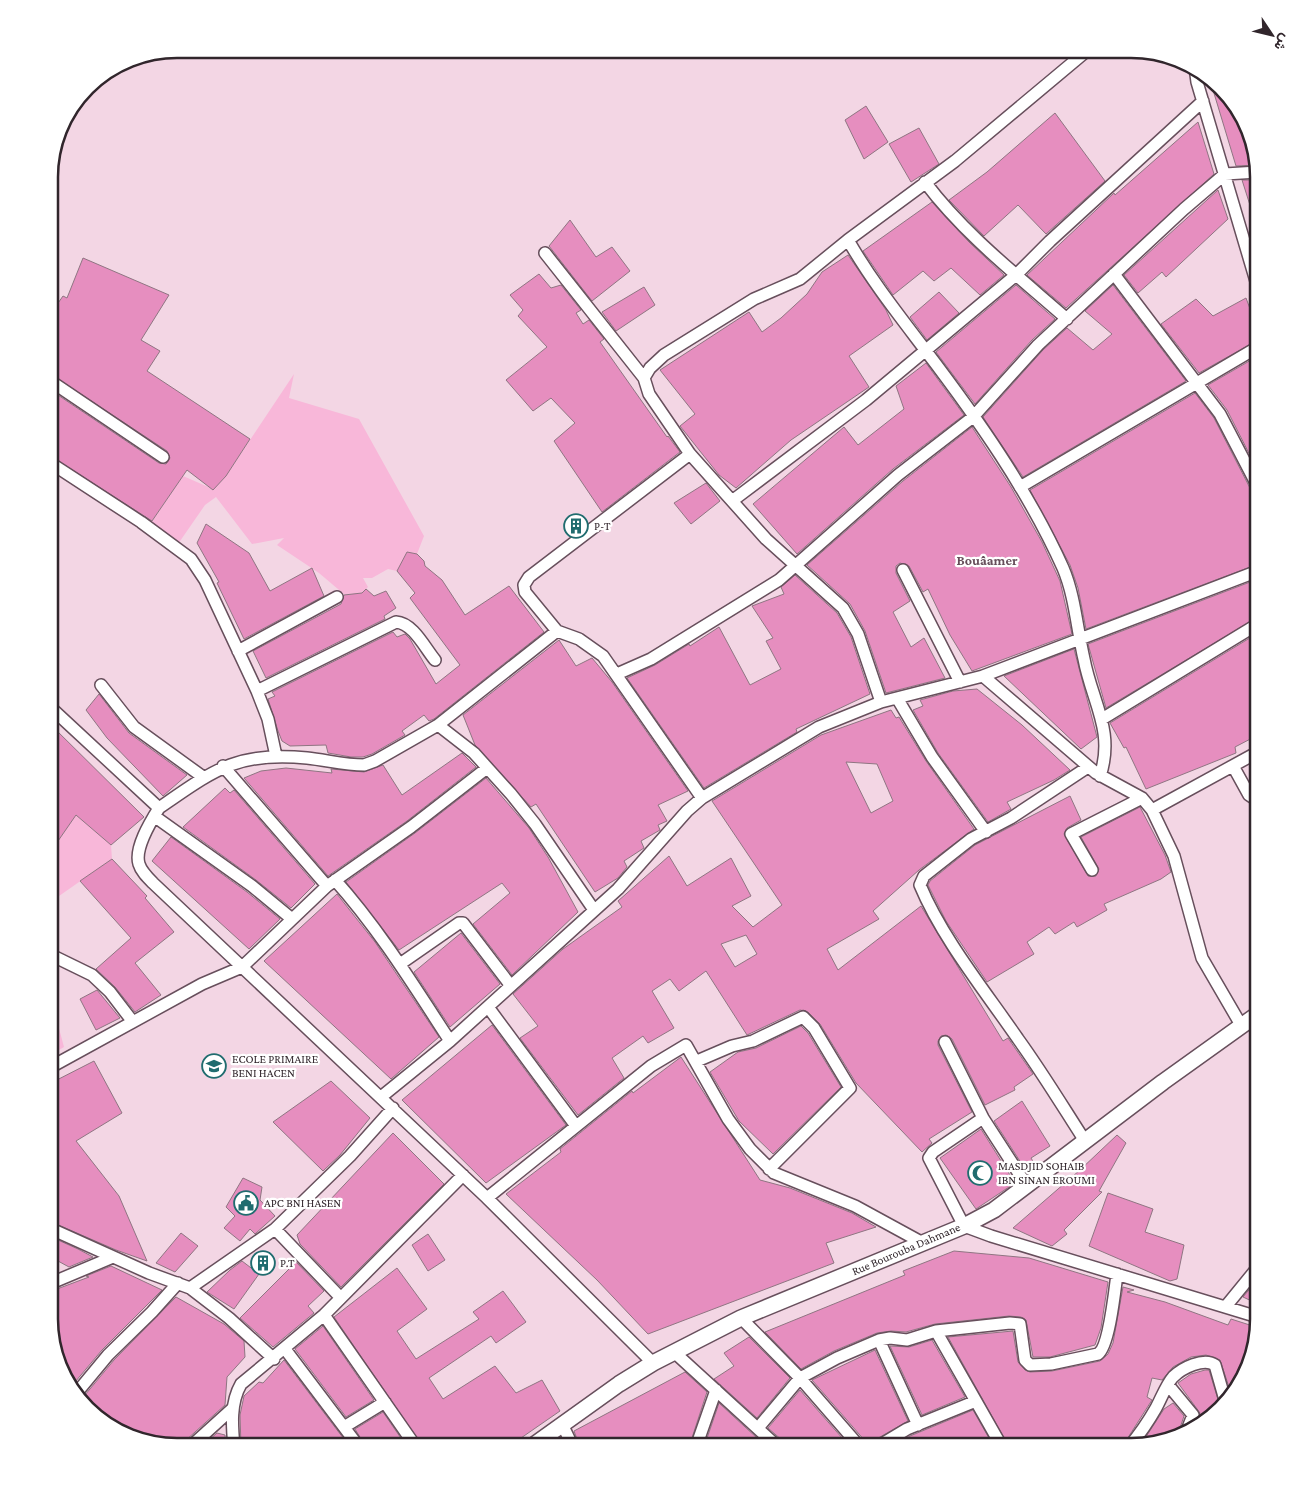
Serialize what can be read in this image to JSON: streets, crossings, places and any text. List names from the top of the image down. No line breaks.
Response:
{"streets":{"street":["Rue Bourouba Dahmane"]},"districts":["Bouâamer"],"places":{"building":["P-T","P.T"],"school or university":["ECOLE PRIMAIRE BENI HACEN"],"mosque":["MASDJID SOHAIB IBN SINAN EROUMI"],"public building":["APC BNI HASEN"]},"north":"bottom right"}
